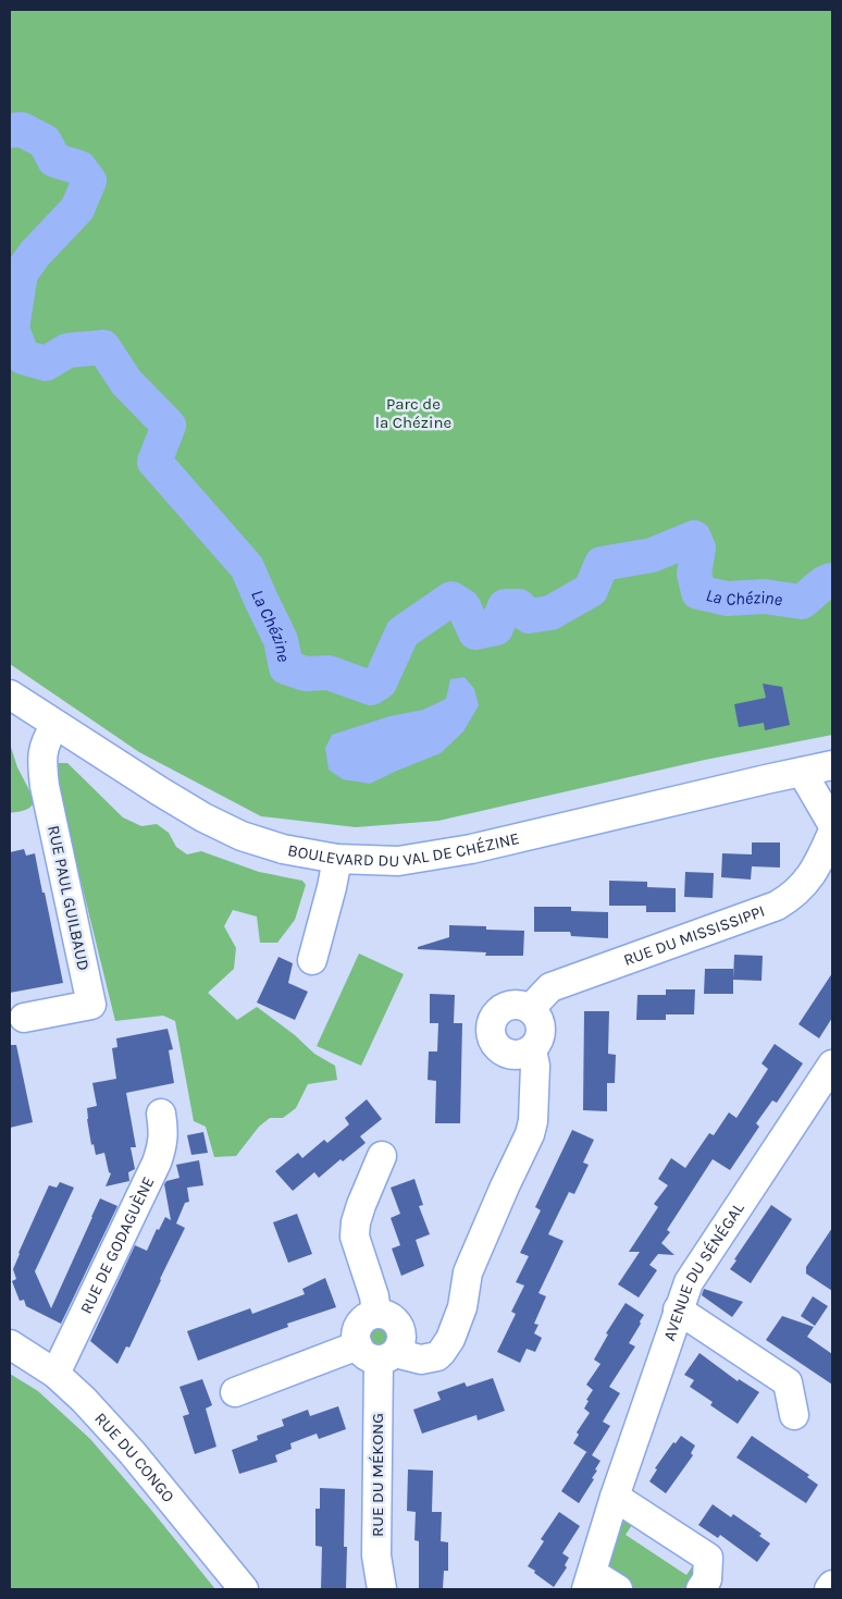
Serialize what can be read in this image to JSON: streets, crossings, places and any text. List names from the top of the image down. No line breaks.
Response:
{"streets":{"street":["BOULEVARD DU VAL DE CHÉZINE","RUE PAUL GUILBAUD","RUE DU MISSISSIPPI","RUE DE GODAGUÈNE","AVENUE DU SÉNÉGAL","RUE DU CONGO","RUE DU MÉKONG"]},"crossings":[["BOULEVARD DU VAL DE CHÉZINE","RUE PAUL GUILBAUD"],["RUE DE GODAGUÈNE","RUE DU CONGO"]],"water":["La Chézine"],"parks":["Parc de la Chézine"]}
